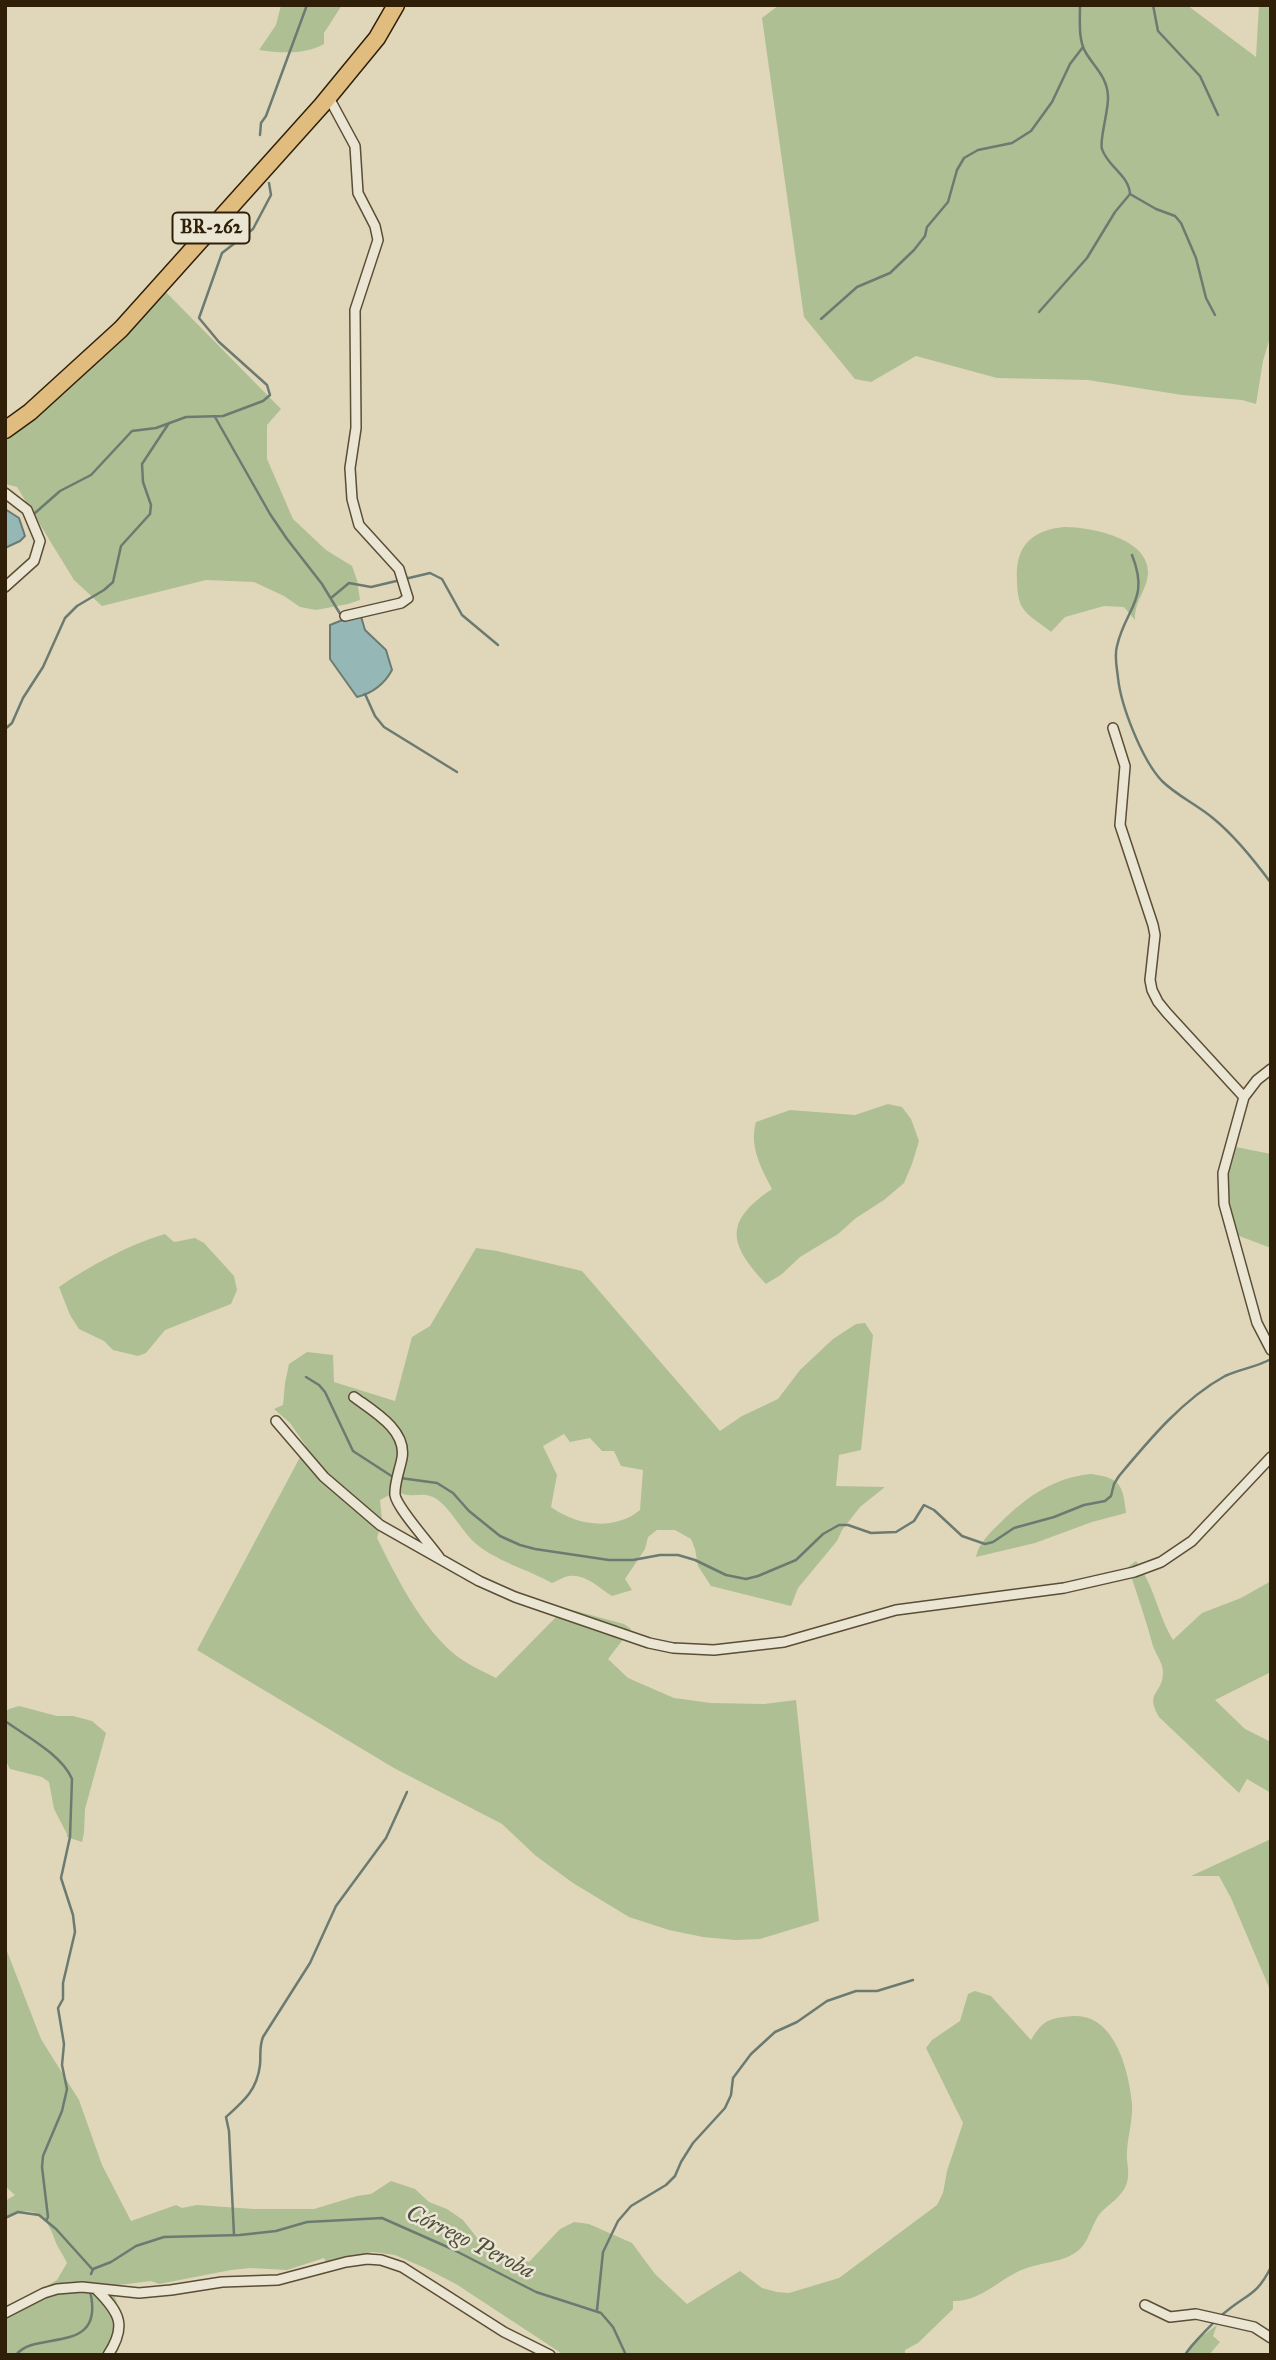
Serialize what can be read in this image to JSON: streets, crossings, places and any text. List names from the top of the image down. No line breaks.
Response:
{"streets":{"highway":["BR-262"]},"water":["Córrego Peroba"]}
